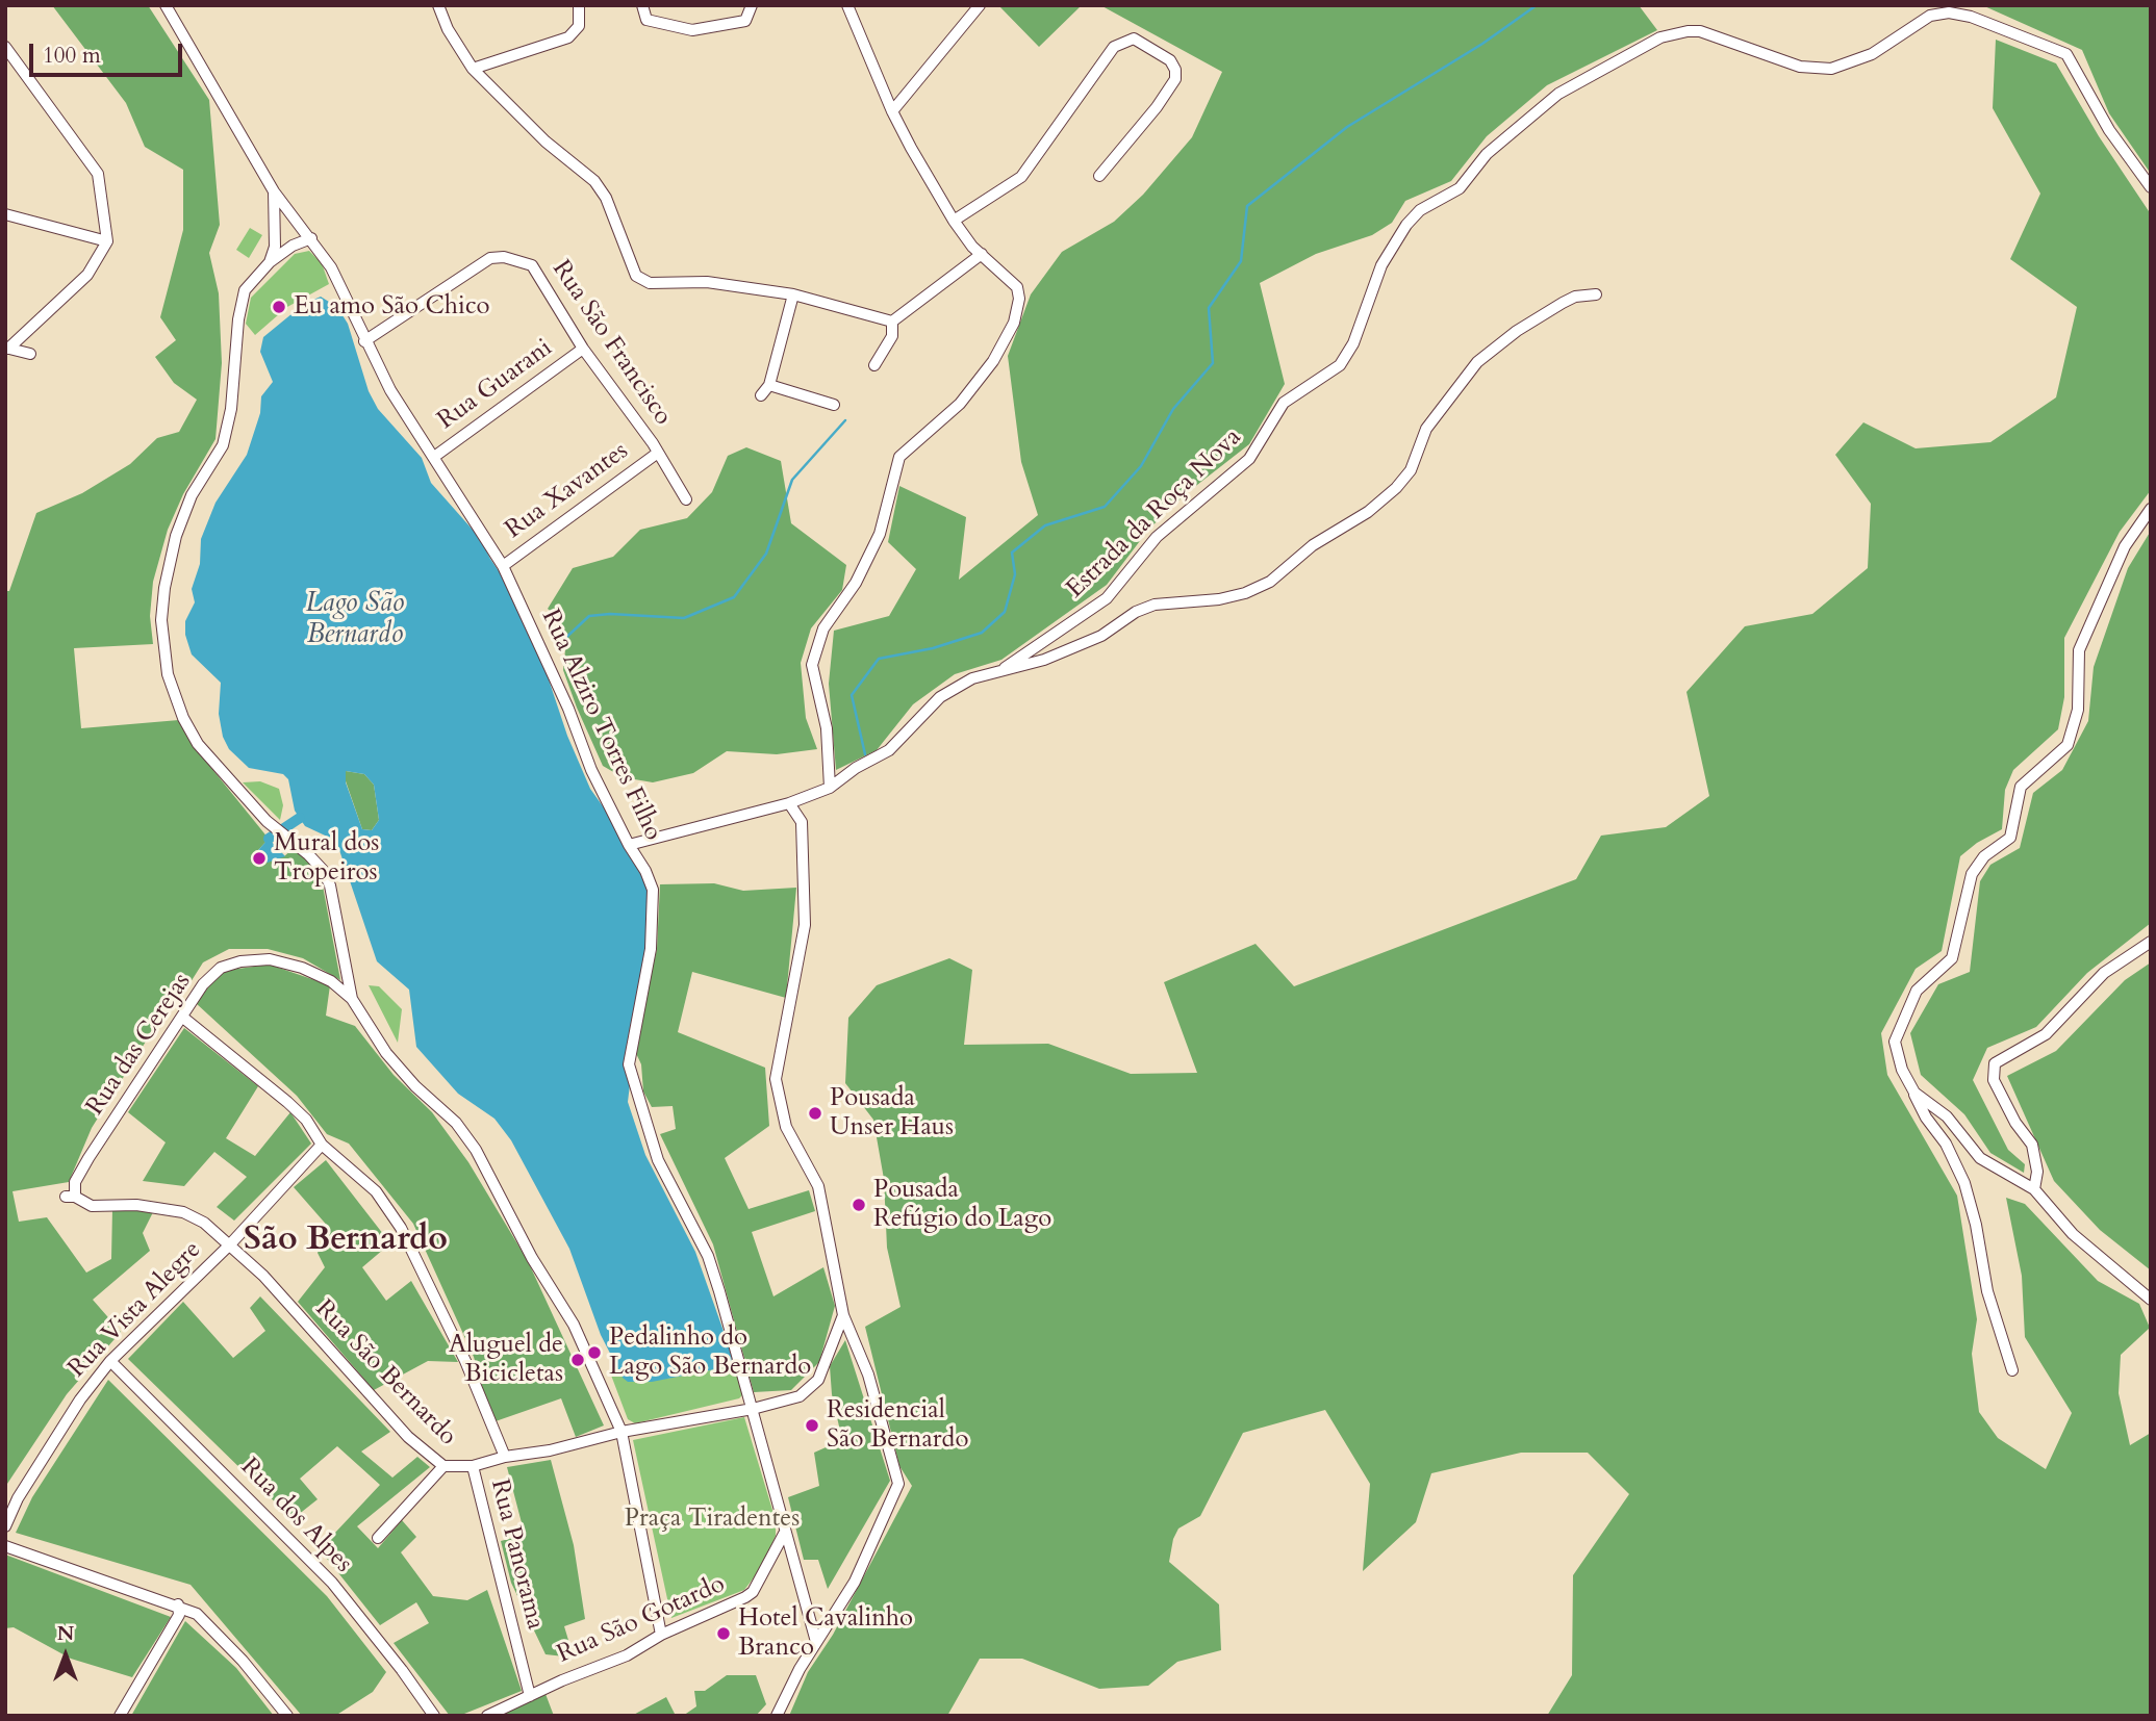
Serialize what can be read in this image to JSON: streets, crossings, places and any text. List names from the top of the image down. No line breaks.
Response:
{"streets":{"street":["Rua São Francisco","Rua Guarani","Rua Xavantes","Estrada da Roça Nova","Rua Alziro Torres Filho","Rua das Cerejas","Rua Vista Alegre","Rua São Bernardo","Rua dos Alpes","Rua Panorama","Rua São Gotardo"]},"crossings":[["Rua São Francisco","Rua Guarani"],["Rua São Francisco","Rua Xavantes"],["Rua São Francisco","Rua Alziro Torres Filho"],["Rua Guarani","Rua Alziro Torres Filho"],["Rua Xavantes","Rua Alziro Torres Filho"],["Rua Alziro Torres Filho","Rua São Bernardo"],["Rua Alziro Torres Filho","Rua São Gotardo"],["Rua das Cerejas","Rua São Bernardo"],["Rua Vista Alegre","Rua São Bernardo"],["Rua Vista Alegre","Rua dos Alpes"],["Rua São Bernardo","Rua Panorama"],["Rua Panorama","Rua São Gotardo"]],"districts":["São Bernardo"],"water":["Lago São Bernardo"],"parks":["Praça Tiradentes"],"places":["Eu amo São Chico","Mural dos Tropeiros","Pousada Unser Haus","Pousada Refúgio do Lago","Pedalinho do Lago São Bernardo","Aluguel de Bicicletas","Residencial São Bernardo","Hotel Cavalinho Branco"],"scale_bar":"100 m","north":"top"}
